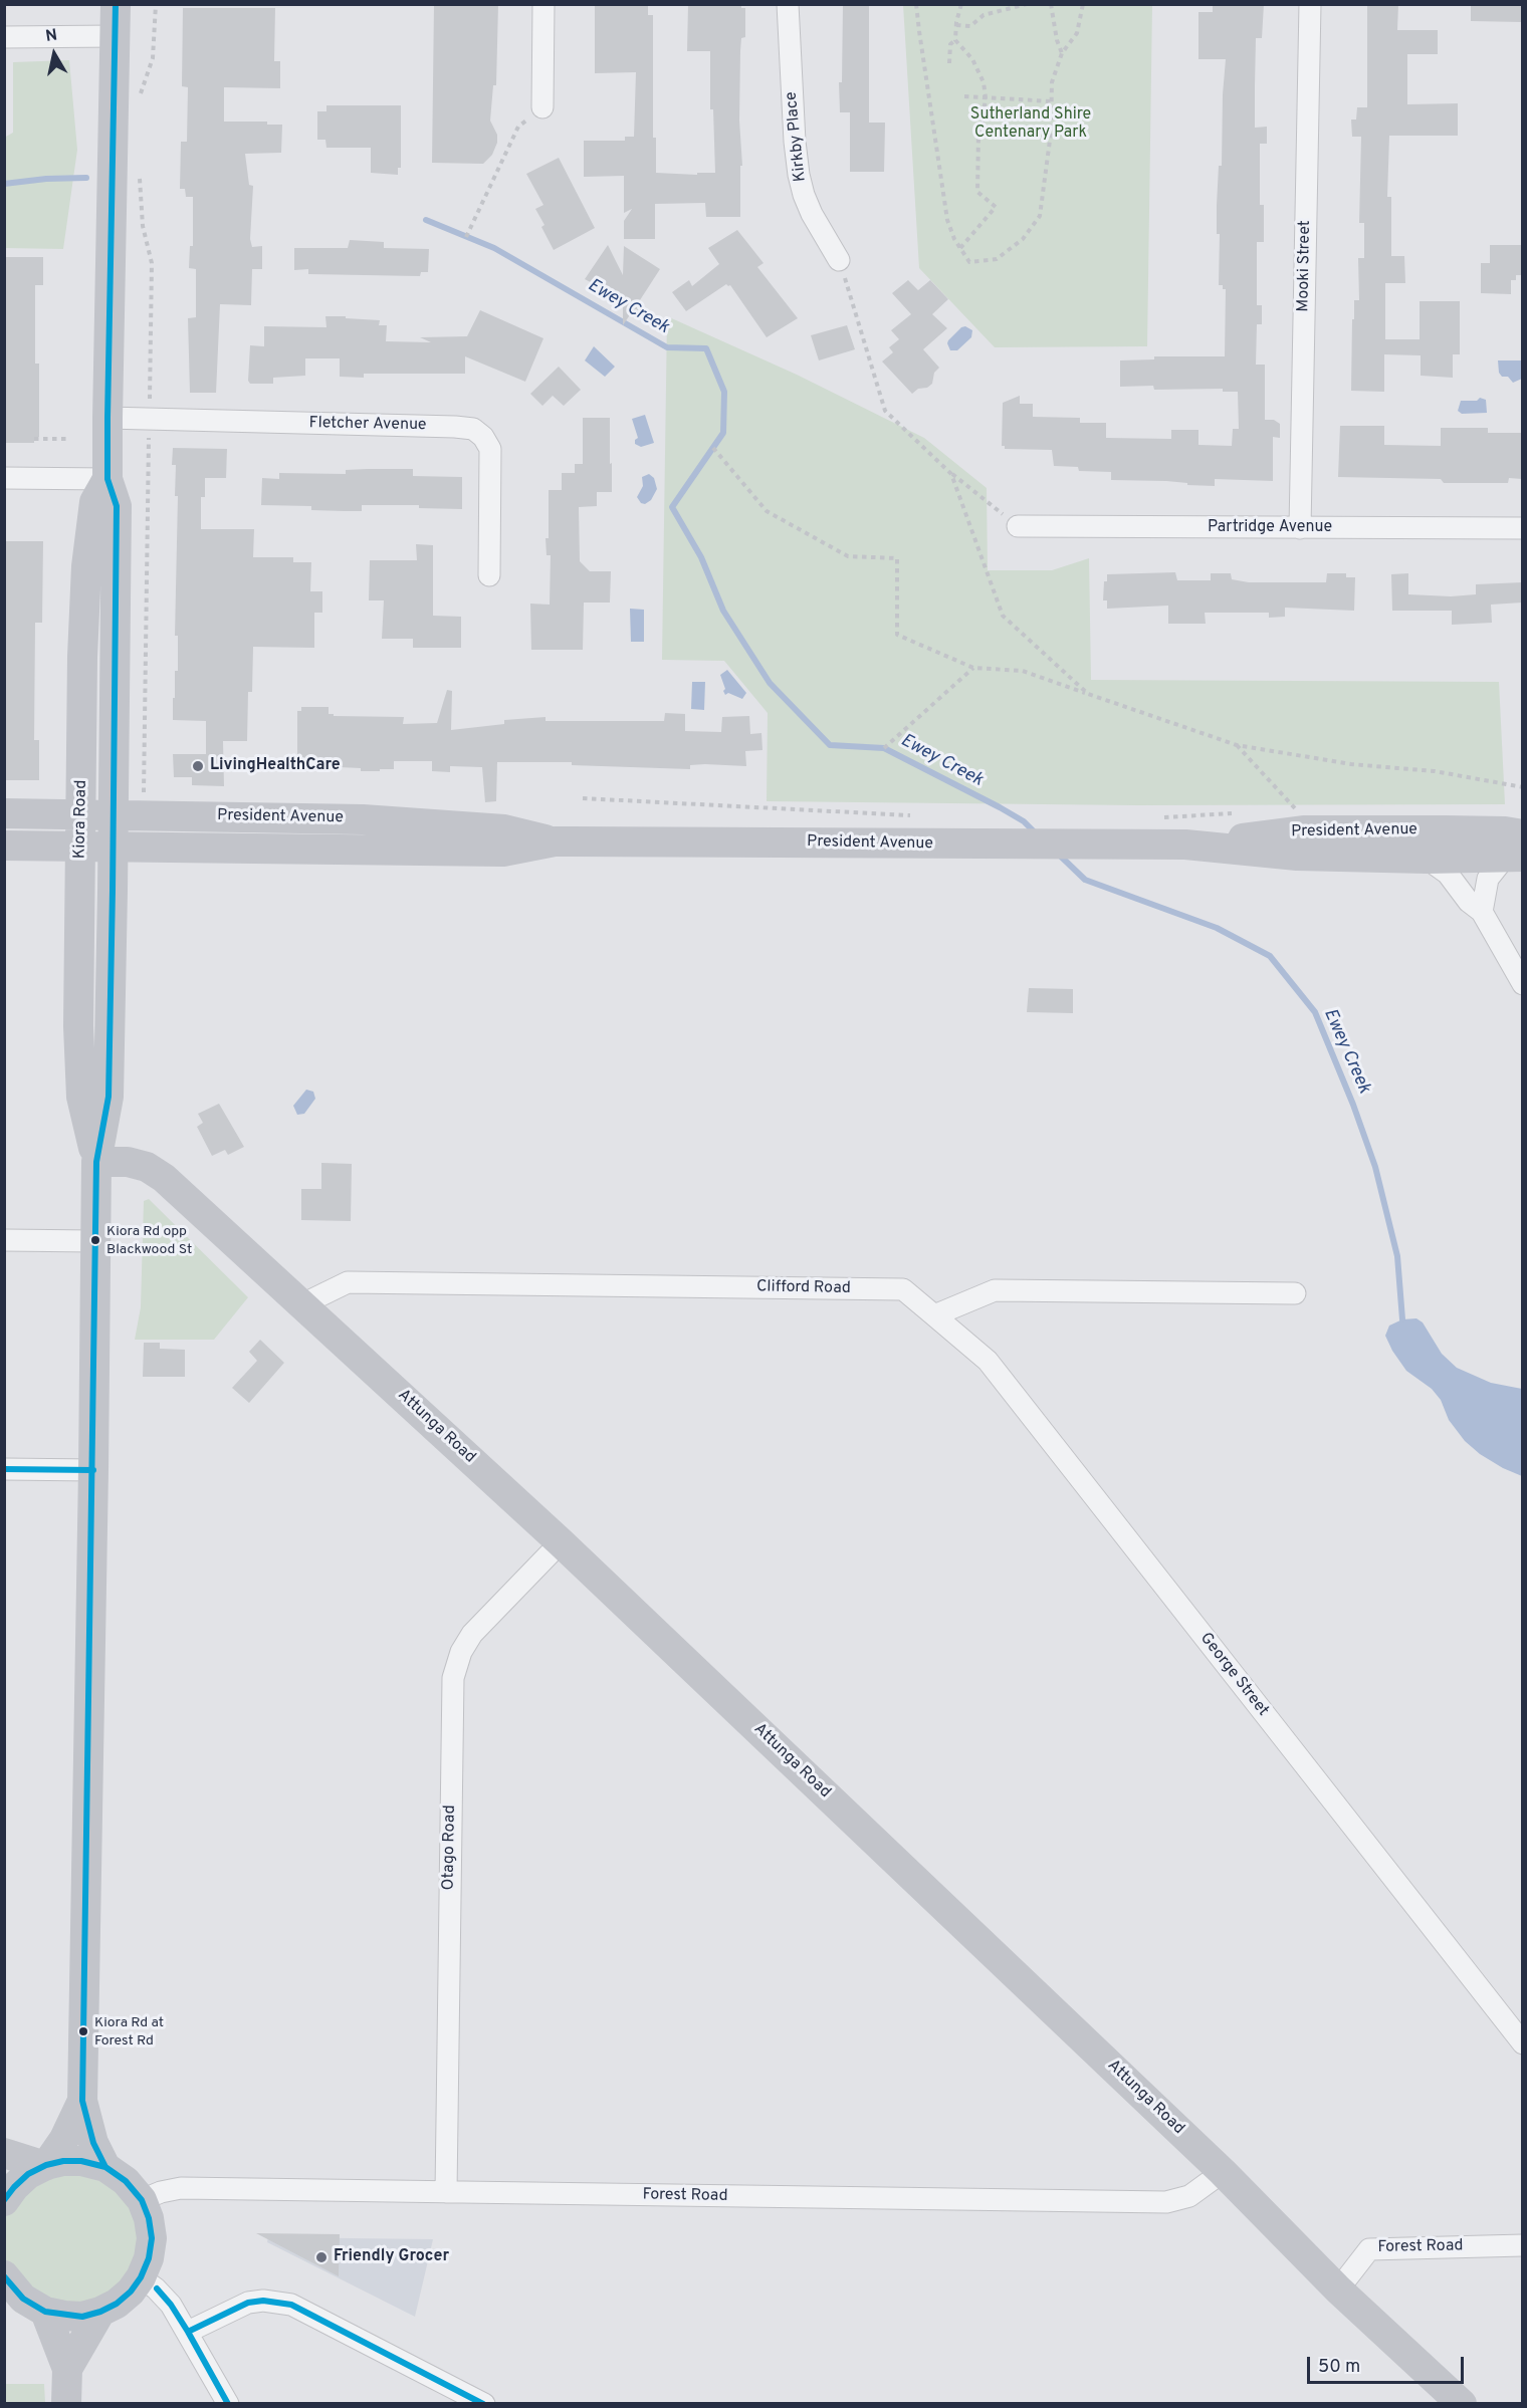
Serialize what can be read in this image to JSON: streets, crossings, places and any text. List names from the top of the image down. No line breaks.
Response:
{"streets":{"street":["Kirkby Place","Mooki Street","Fletcher Avenue","Partridge Avenue","President Avenue","Kiora Road","Clifford Road","Attunga Road","George Street","Otago Road","Forest Road"]},"crossings":[["Mooki Street","Partridge Avenue"],["Fletcher Avenue","Kiora Road"],["President Avenue","Kiora Road"],["Kiora Road","Attunga Road"],["Clifford Road","Attunga Road"],["Clifford Road","George Street"],["Attunga Road","Otago Road"],["Attunga Road","Forest Road"],["Otago Road","Forest Road"]],"water":["Ewey Creek"],"parks":["Sutherland Shire Centenary Park"],"places":["LivingHealthCare","Kiora Rd opp Blackwood St","Kiora Rd at Forest Rd","Friendly Grocer"],"scale_bar":"50 m","north":"top"}
